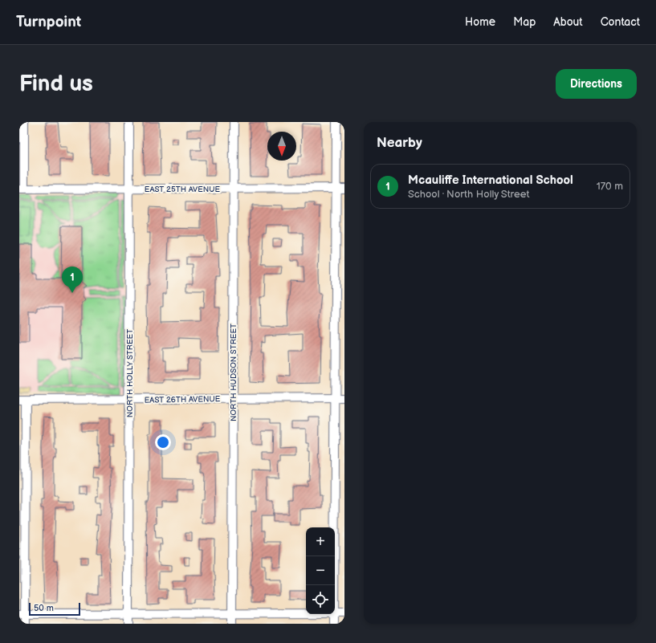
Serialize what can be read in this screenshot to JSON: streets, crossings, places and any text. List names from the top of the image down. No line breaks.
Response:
{"streets":{"street":["EAST 25TH AVENUE","NORTH HUDSON STREET","NORTH HOLLY STREET","EAST 26TH AVENUE"]},"crossings":[["EAST 25TH AVENUE","NORTH HUDSON STREET"],["EAST 25TH AVENUE","NORTH HOLLY STREET"],["NORTH HUDSON STREET","EAST 26TH AVENUE"],["NORTH HOLLY STREET","EAST 26TH AVENUE"]],"scale_bar":"50 m","north":"bottom","page":{"header":"Turnpoint","nav":["Home","Map","About","Contact"],"buttons":"Directions","title":"Find us","heading":"Nearby","list":[{"mark":"1","name":"Mcauliffe International School","note":"School · North Holly Street","value":"170 m"}],"pins":"1","map_buttons":["+","−"],"scale":"50 m"}}
